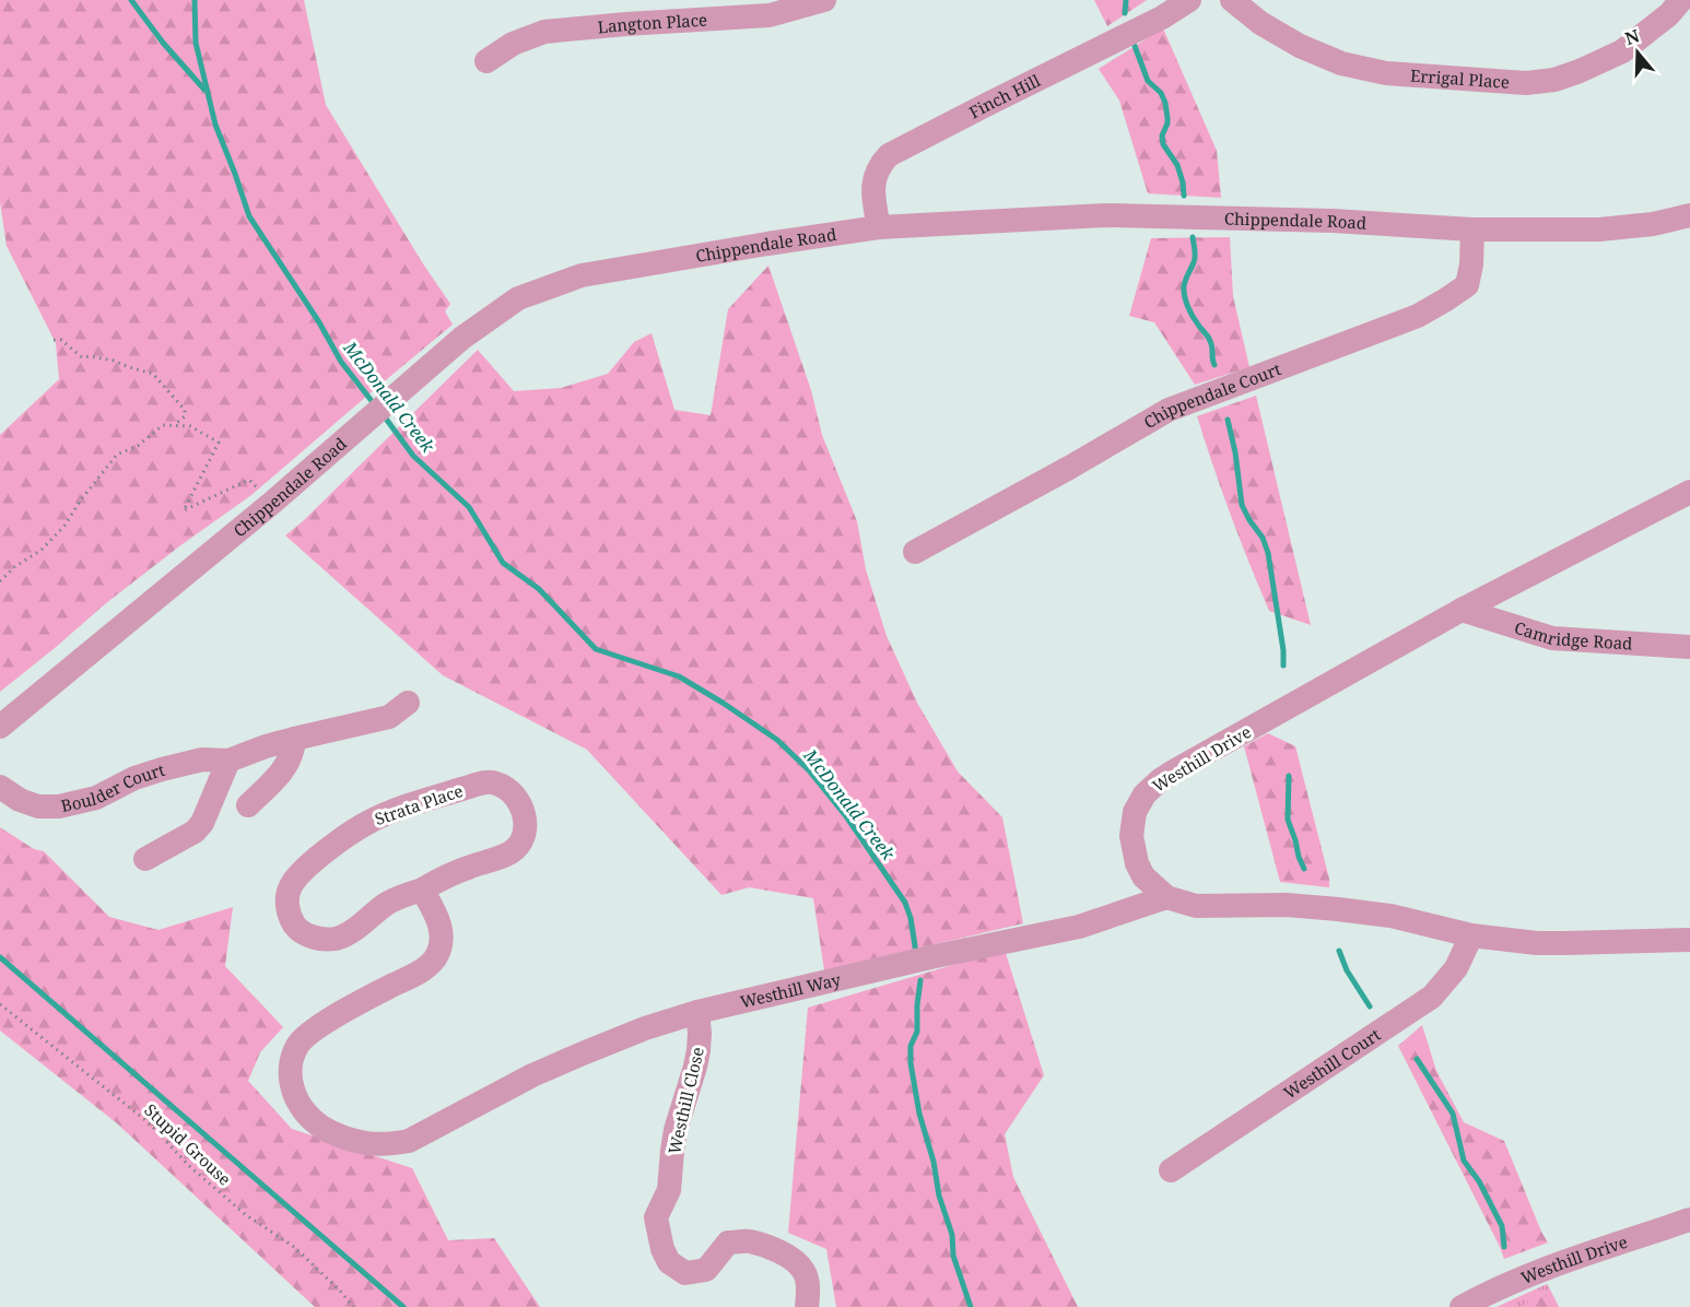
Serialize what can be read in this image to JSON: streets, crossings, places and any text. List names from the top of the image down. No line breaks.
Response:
{"streets":{"street":["Langton Place","Errigal Place","Finch Hill","Chippendale Road","Chippendale Court","Camridge Road","Westhill Drive","Boulder Court","Strata Place","Westhill Way","Westhill Court","Westhill Close"],"path":["Stupid Grouse"]},"crossings":[["Finch Hill","Chippendale Road"],["Chippendale Road","Chippendale Court"],["Camridge Road","Westhill Drive"],["Westhill Drive","Westhill Way"],["Strata Place","Westhill Way"],["Westhill Way","Westhill Close"]],"water":["McDonald Creek"],"north":"top"}
